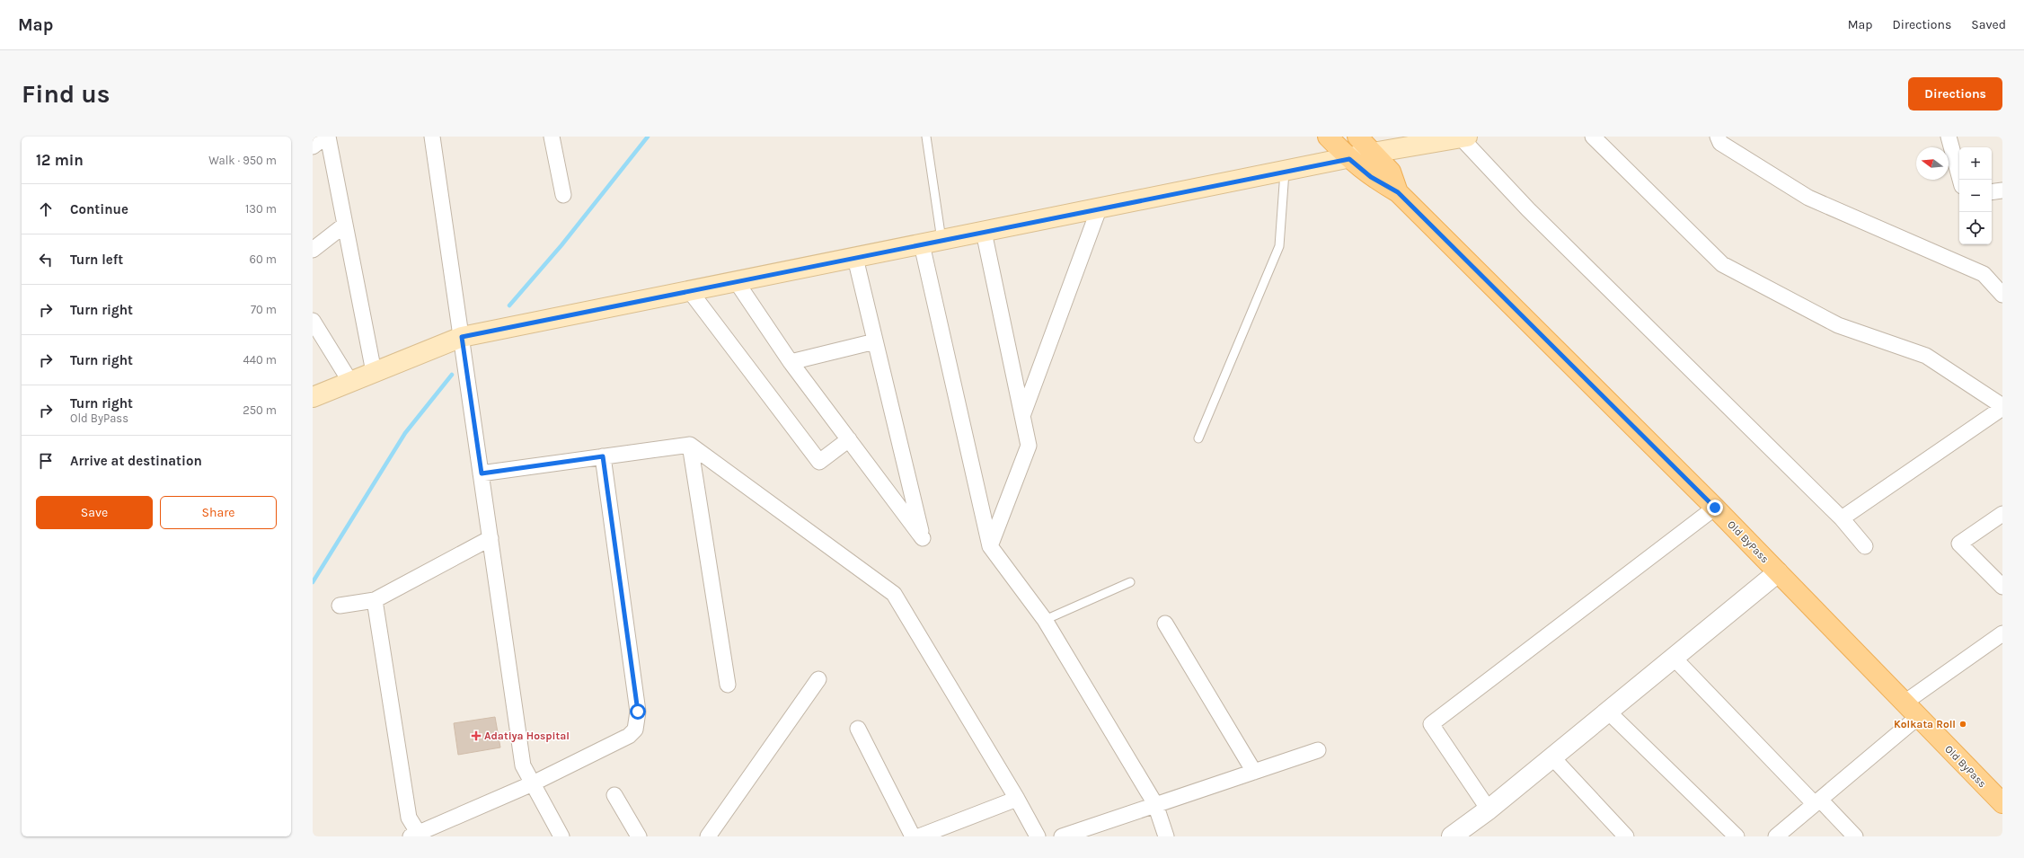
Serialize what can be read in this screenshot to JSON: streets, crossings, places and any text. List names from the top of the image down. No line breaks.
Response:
{"streets":{"main road":["Old ByPass"]},"places":{"other":["Kolkata Roll"],"health":["Adatiya Hospital"]},"north":"left","page":{"header":"Map","nav":["Map","Directions","Saved"],"buttons":["Directions",["Save","Share"]],"title":"Find us","heading":["12 min","Walk · 950 m"],"map_buttons":["+","−"],"list":[["Continue","130 m"],["Turn left","60 m"],["Turn right","70 m"],["Turn right","440 m"],["Turn right","Old ByPass","250 m"],"Arrive at destination"]}}
